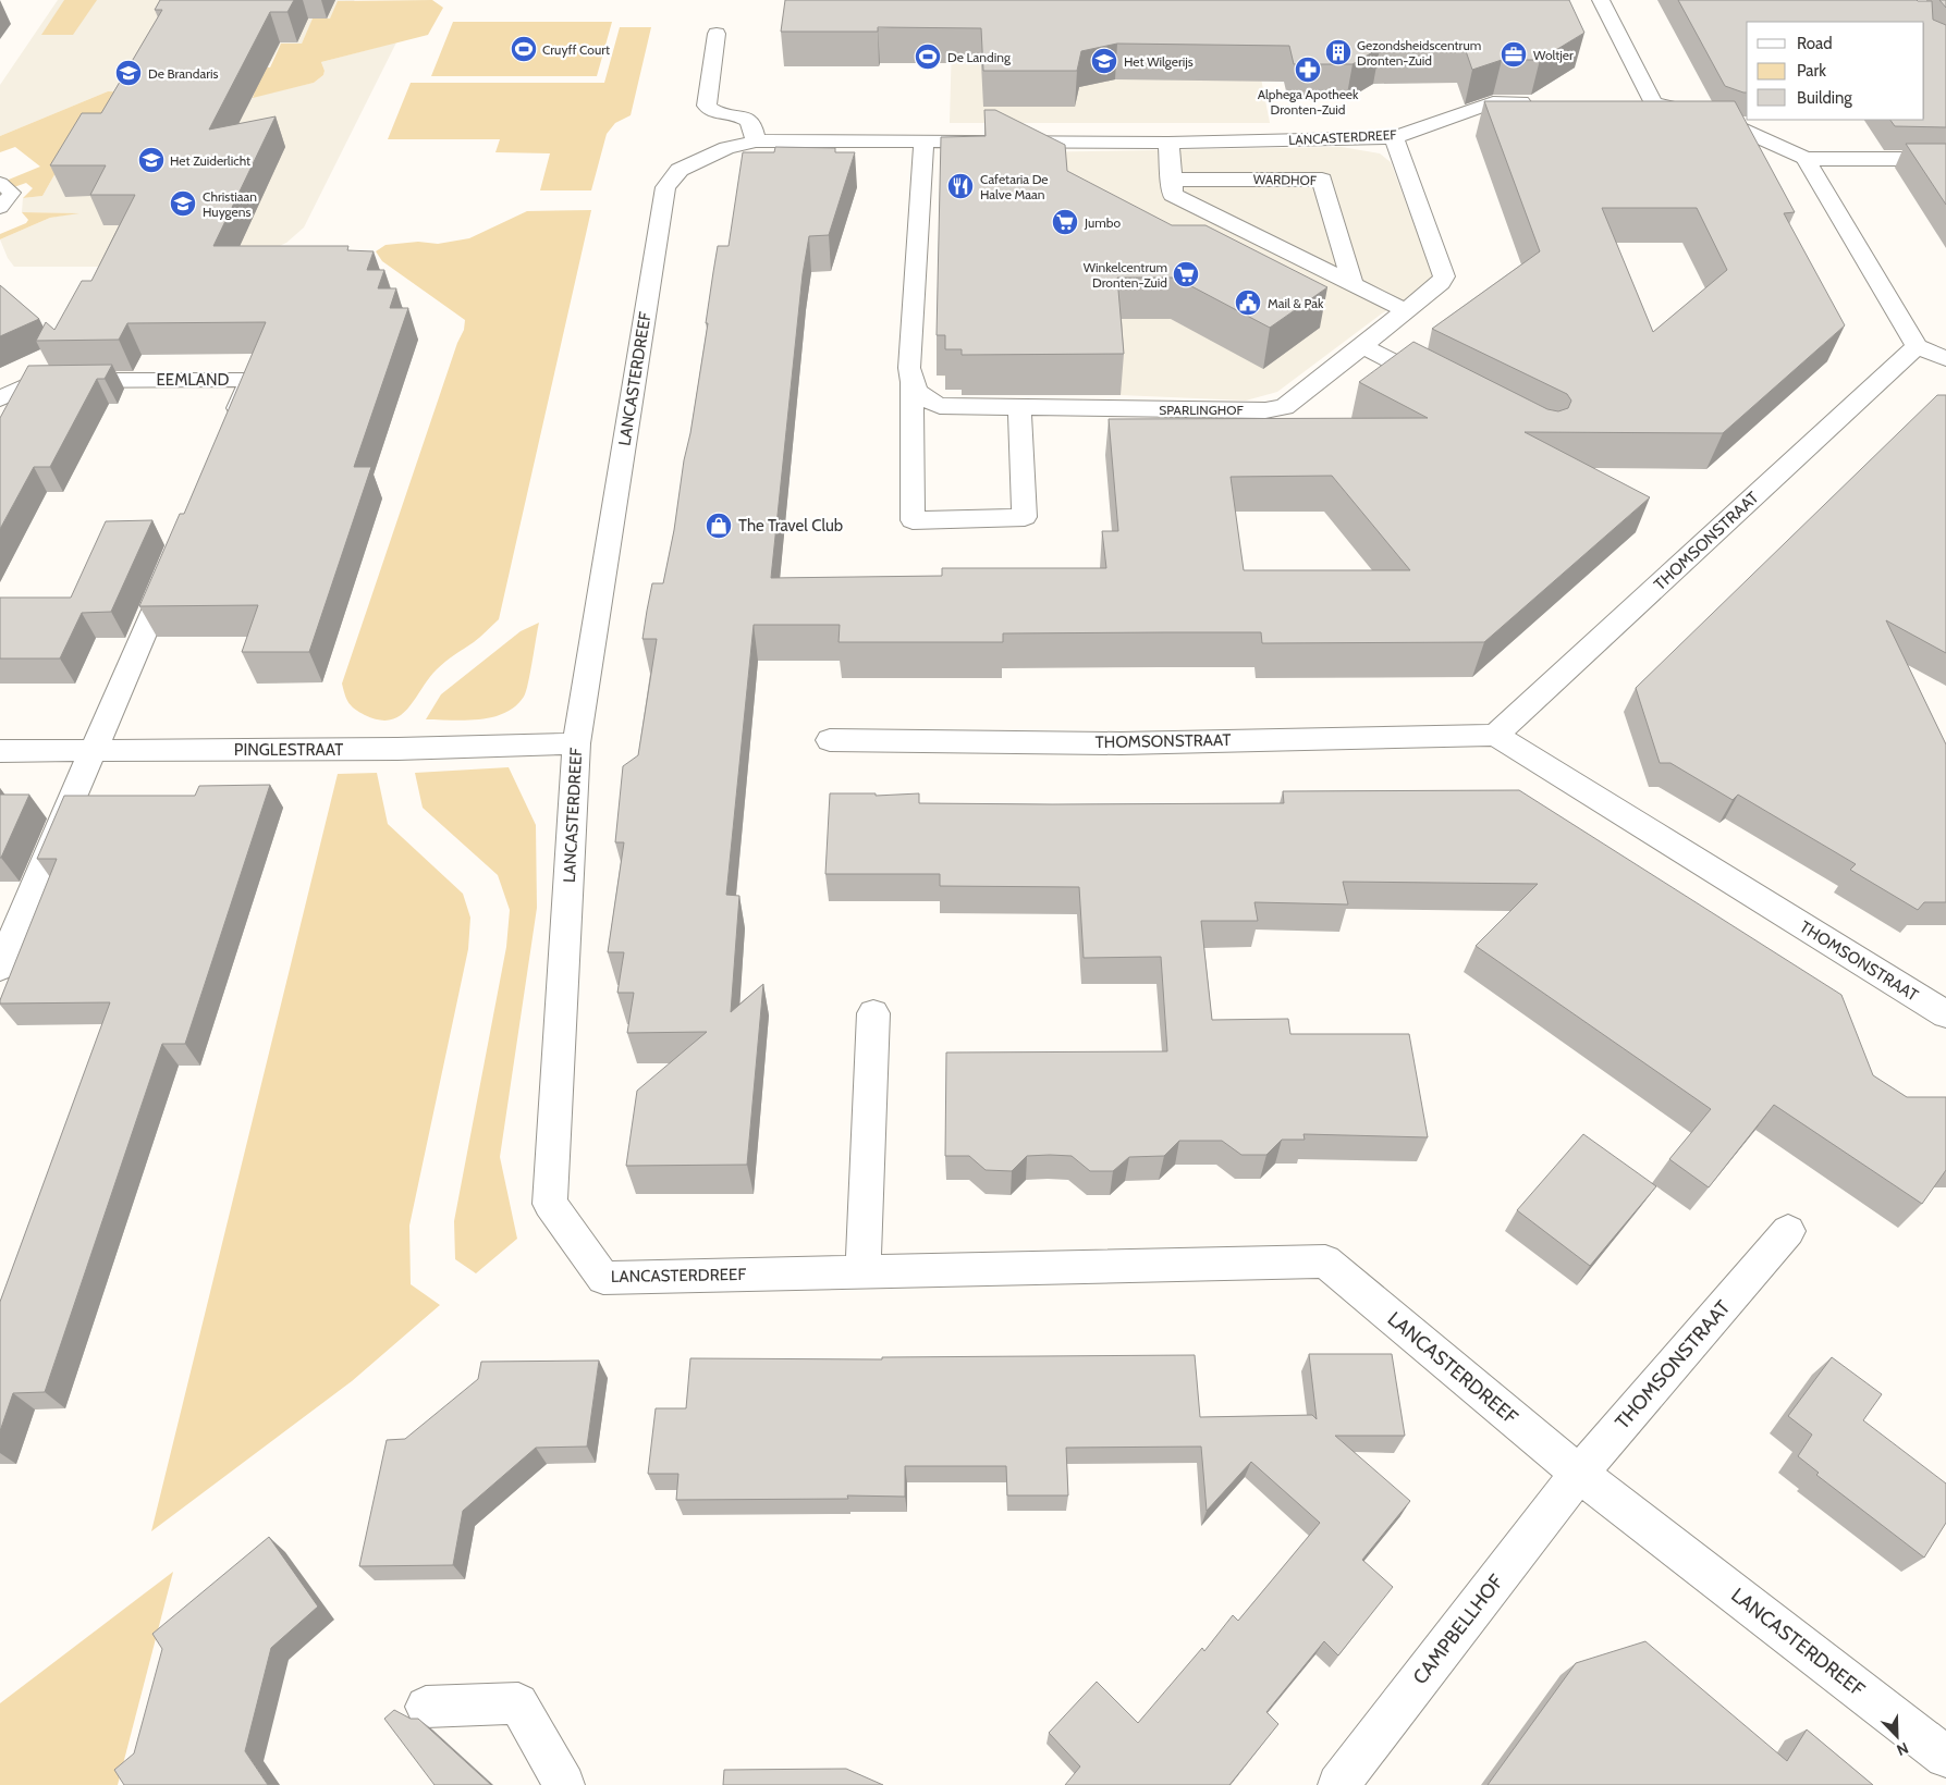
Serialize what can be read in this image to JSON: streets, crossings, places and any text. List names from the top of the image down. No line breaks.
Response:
{"streets":{"street":["LANCASTERDREEF","WARDHOF","EEMLAND","SPARLINGHOF","THOMSONSTRAAT","PINGLESTRAAT","CAMPBELLHOF"]},"crossings":[["LANCASTERDREEF","SPARLINGHOF"],["LANCASTERDREEF","THOMSONSTRAAT"],["LANCASTERDREEF","PINGLESTRAAT"],["LANCASTERDREEF","CAMPBELLHOF"],["THOMSONSTRAAT","CAMPBELLHOF"]],"places":{"sports":["Cruyff Court","De Landing"],"building":["Gezondsheidscentrum Dronten-Zuid"],"office":["Woltjer"],"school or university":["Het Wilgerijs","De Brandaris","Het Zuiderlicht","Christiaan Huygens"],"pharmacy":["Alphega Apotheek Dronten-Zuid"],"restaurant":["Cafetaria De Halve Maan"],"supermarket":["Jumbo","Winkelcentrum Dronten-Zuid"],"public building":["Mail & Pak"],"shop":["The Travel Club"]},"legend":["Road","Park","Building"],"north":"bottom right"}
